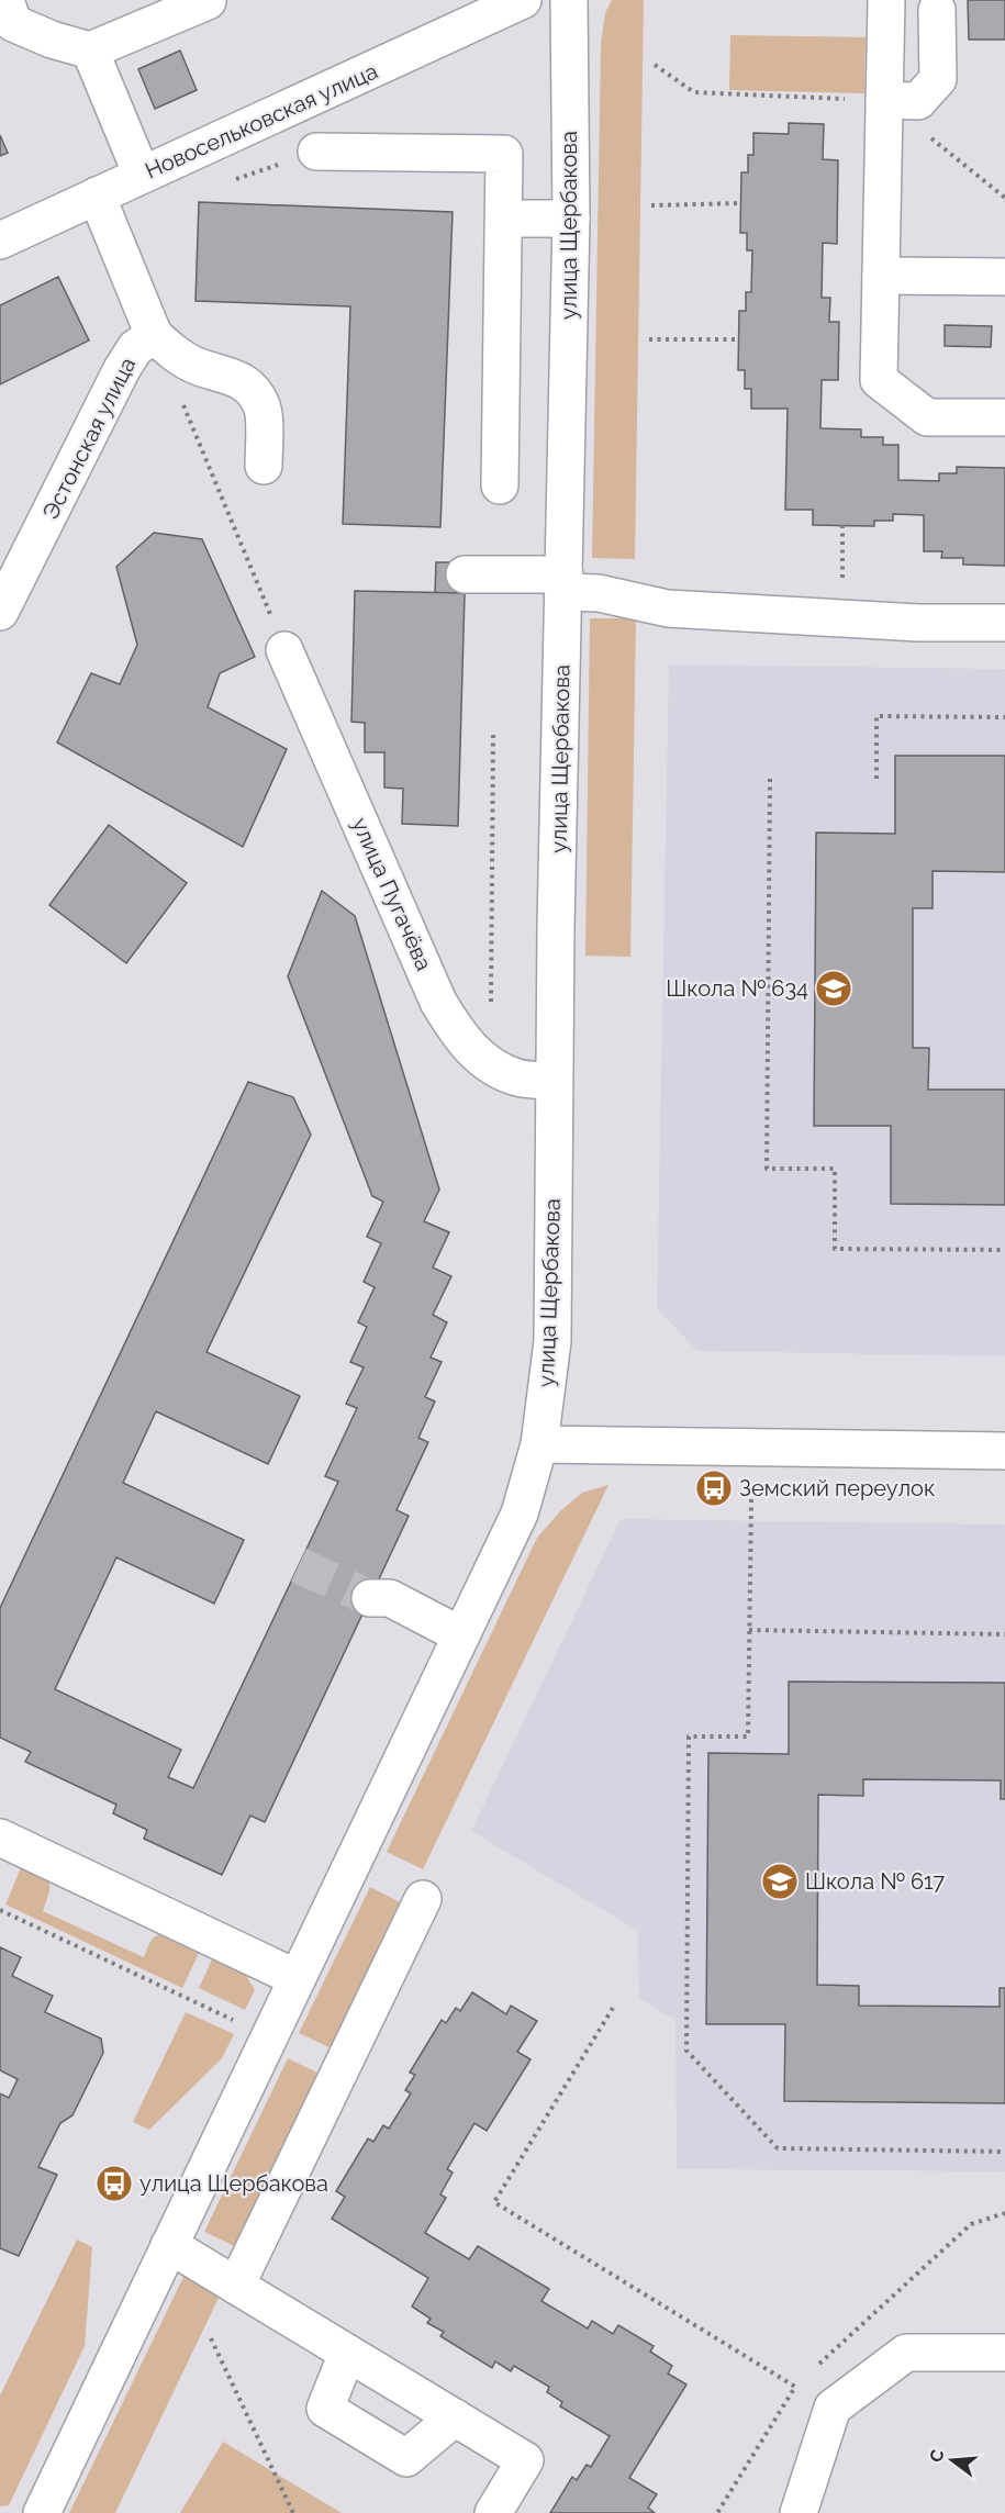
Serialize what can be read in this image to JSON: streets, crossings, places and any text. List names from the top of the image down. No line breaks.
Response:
{"streets":{"street":["Новосельковская улица","улица Щербакова","Эстонская улица","улица Пугачёва"]},"crossings":[["Новосельковская улица","Эстонская улица"],["улица Щербакова","улица Пугачёва"]],"places":{"school or university":["Школа № 634","Школа № 617"],"bus stop":["Земский переулок","улица Щербакова"]},"north":"left"}
